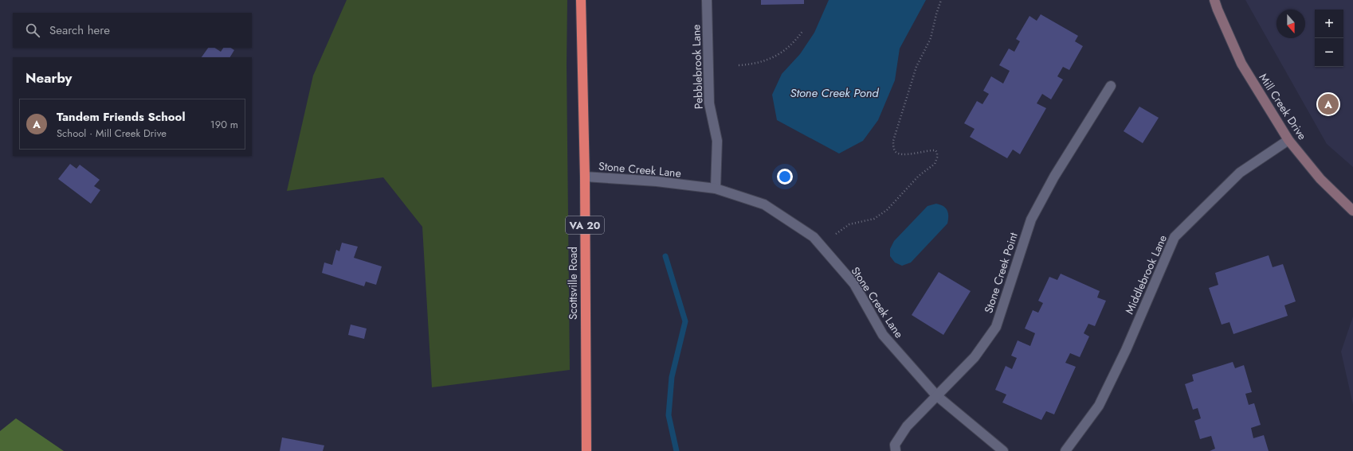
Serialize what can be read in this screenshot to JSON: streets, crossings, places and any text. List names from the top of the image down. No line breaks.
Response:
{"streets":{"highway":["VA 20","Scottsville Road"],"street":["Pebblebrook Lane","Mill Creek Drive","Stone Creek Lane","Stone Creek Point","Middlebrook Lane"]},"crossings":[["Pebblebrook Lane","Stone Creek Lane"],["Mill Creek Drive","Middlebrook Lane"],["Stone Creek Lane","Stone Creek Point"],["Stone Creek Lane","Scottsville Road"]],"water":["Stone Creek Pond"],"north":"bottom","page":{"map_buttons":["+","−"],"search":"Search here","heading":"Nearby","pins":"A","list":[{"mark":"A","name":"Tandem Friends School","note":"School · Mill Creek Drive","value":"190 m"}]}}
